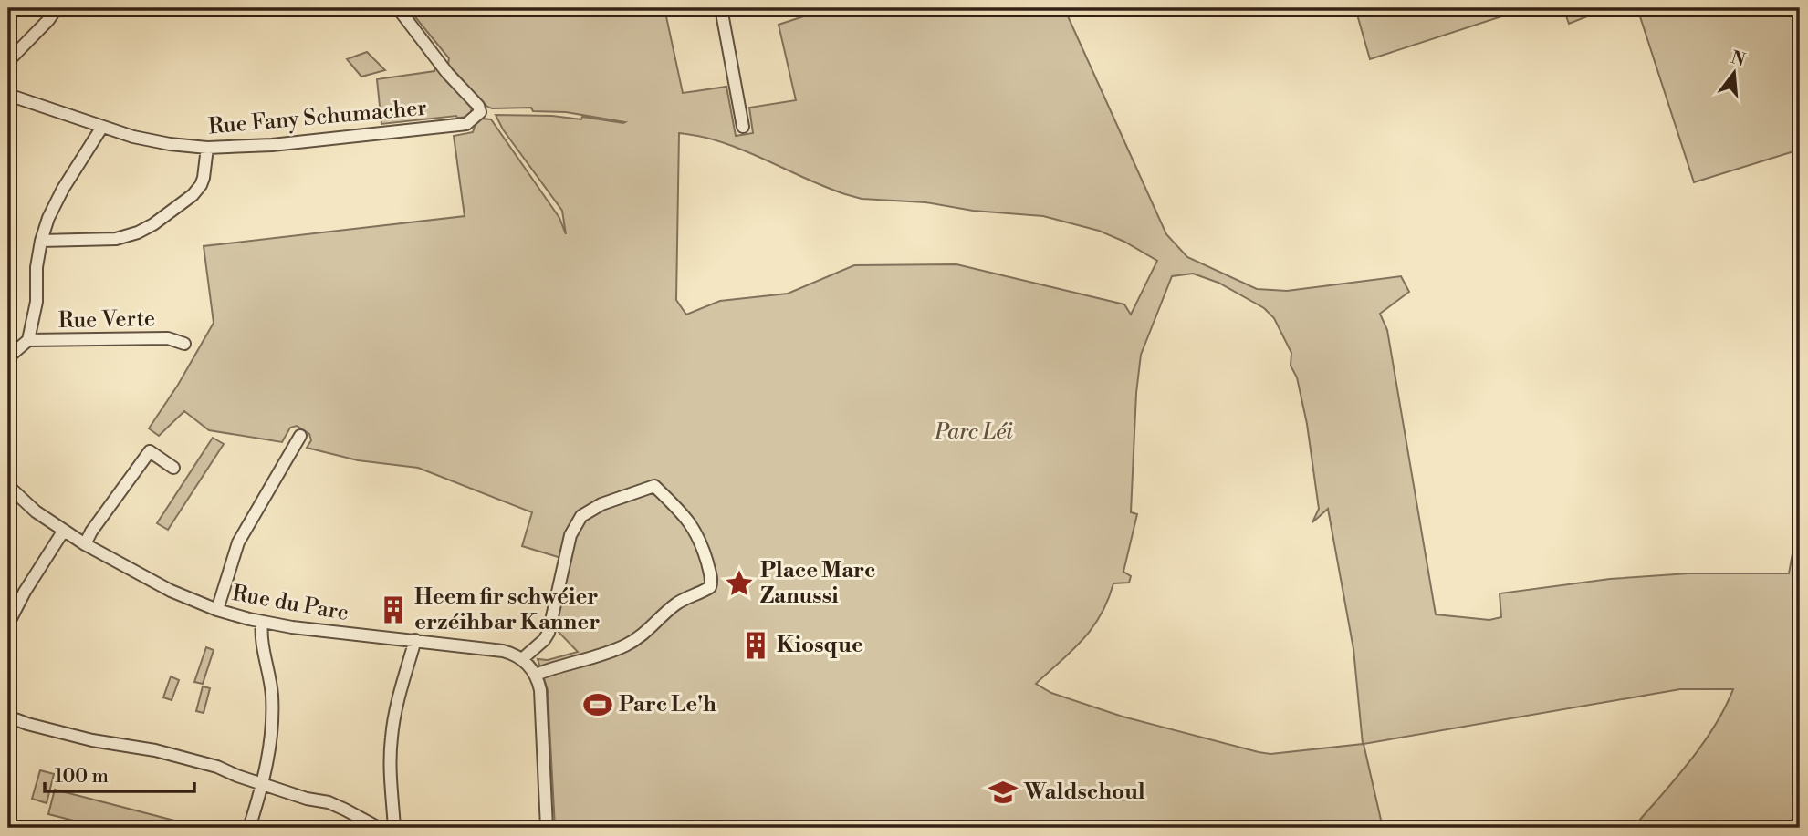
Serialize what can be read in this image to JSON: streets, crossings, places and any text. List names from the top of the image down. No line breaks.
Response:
{"streets":{"street":["Rue Fany Schumacher","Rue Verte","Rue du Parc"]},"parks":["Parc Léi"],"places":{"place":["Place Marc Zanussi"],"building":["Heem fir schwéier erzéihbar Kanner","Kiosque"],"sports":["Parc Le'h"],"school or university":["Waldschoul"]},"scale_bar":"100 m","north":"top"}
